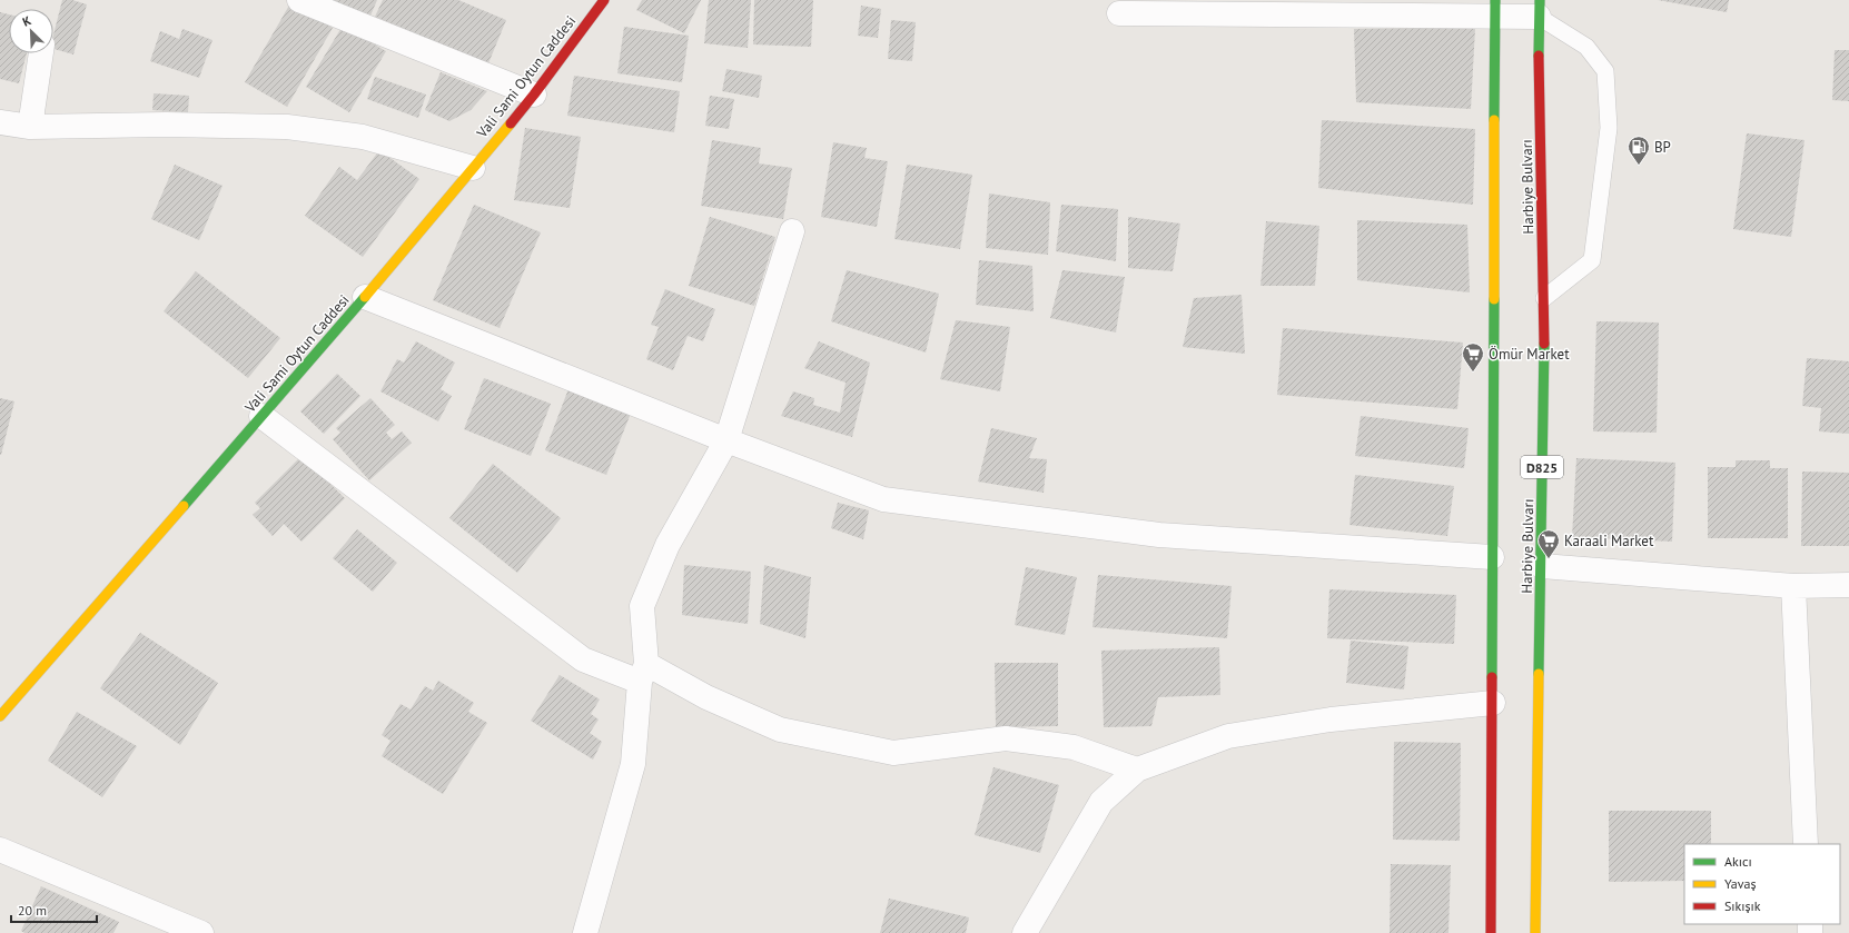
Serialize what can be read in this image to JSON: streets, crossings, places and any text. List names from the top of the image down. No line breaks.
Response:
{"streets":{"main road":["Vali Sami Oytun Caddesi","Harbiye Bulvarı","D825"]},"places":{"fuel station":["BP"],"supermarket":["Ömür Market","Karaali Market"]},"legend":["Akıcı","Yavaş","Sıkışık"],"scale_bar":"20 m","north":"top left"}
